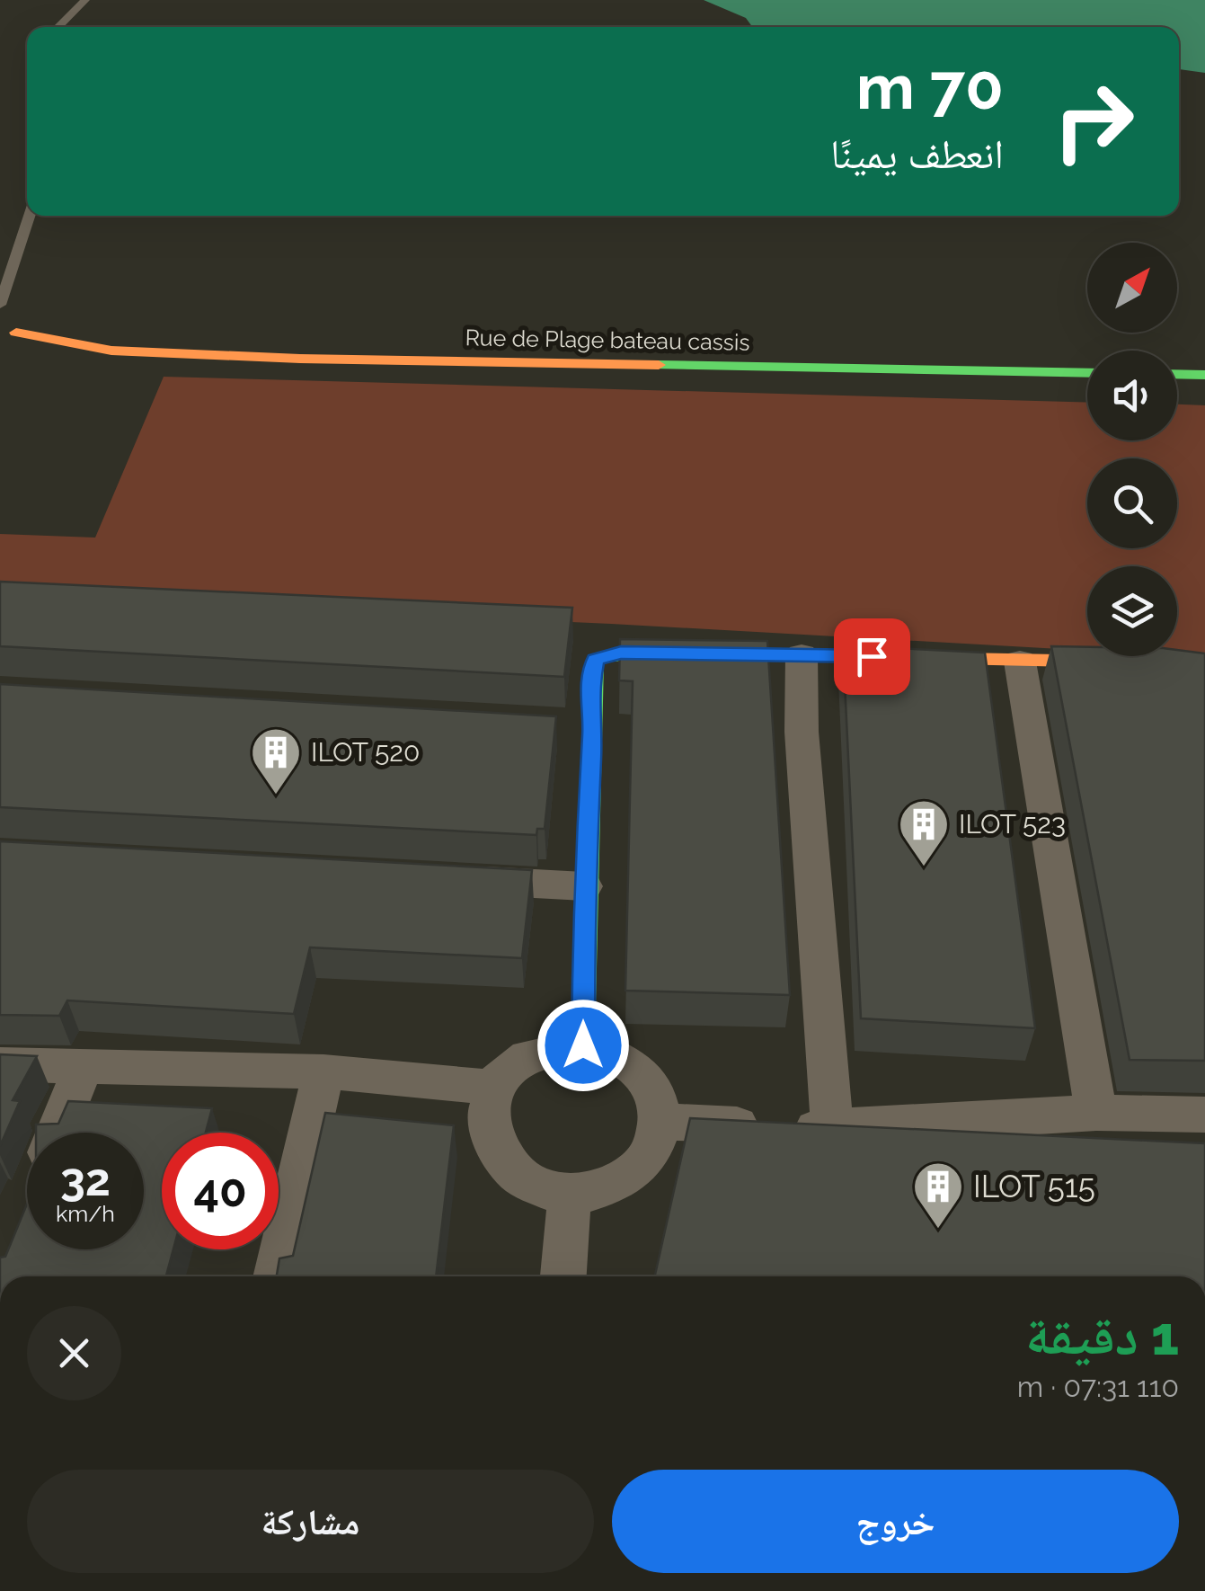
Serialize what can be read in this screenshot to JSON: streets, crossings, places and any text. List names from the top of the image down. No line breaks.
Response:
{"streets":{"street":["Rue de Plage bateau cassis"]},"places":{"building":["ILOT 520","ILOT 523","ILOT 515"]},"north":"top right","page":{"turn":["70 m","انعطف يمينًا"],"speed":"32 km/h","limit":"40","heading":["1 دقيقة","110 m · 07:31"],"buttons":["خروج","مشاركة"]}}
